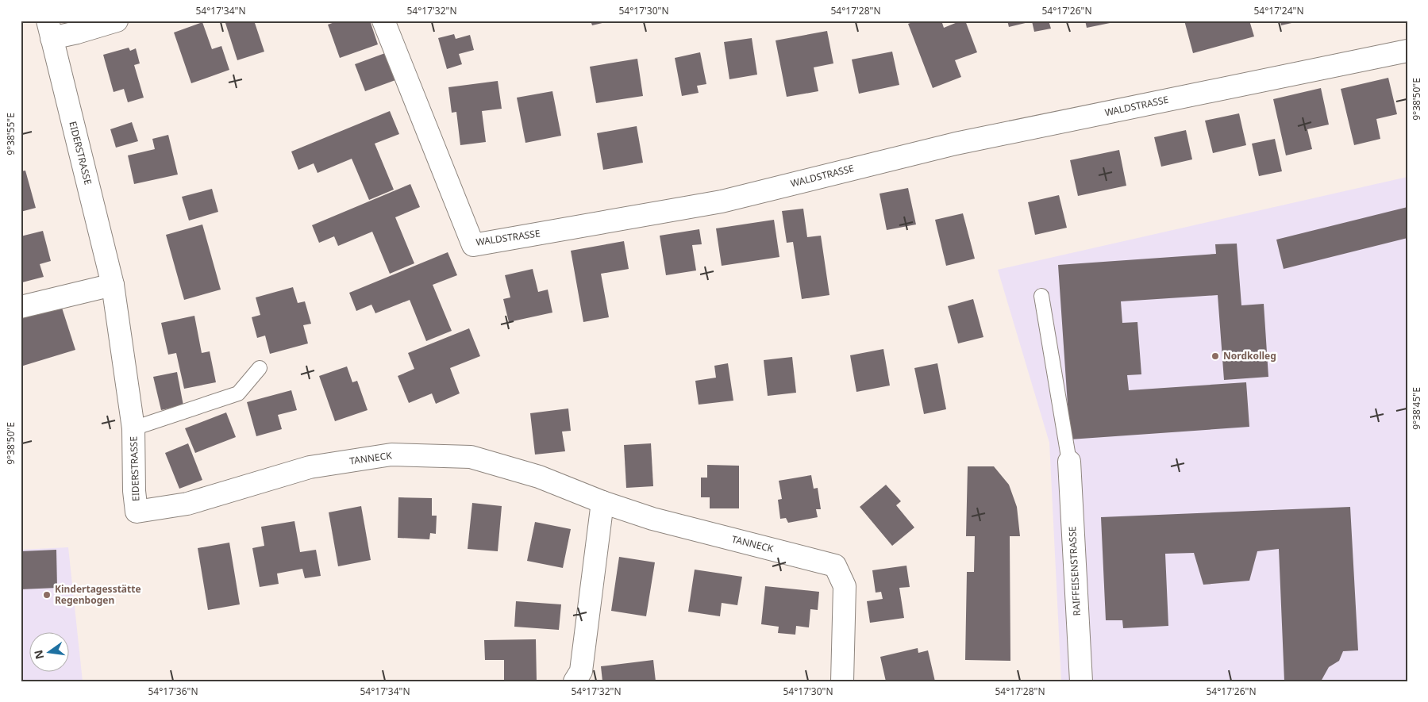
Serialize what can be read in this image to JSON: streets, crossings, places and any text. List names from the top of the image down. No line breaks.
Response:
{"streets":{"street":["WALDSTRASSE","EIDERSTRASSE","TANNECK","RAIFFEISENSTRASSE"]},"crossings":[["EIDERSTRASSE","TANNECK"]],"places":["Nordkolleg","Kindertagesstätte Regenbogen"],"north":"left","coordinates":["54°17'34\"N","54°17'32\"N","54°17'30\"N","54°17'28\"N","54°17'26\"N","54°17'24\"N","9°38'50\"E","9°38'55\"E","9°38'45\"E","54°17'36\"N"]}
